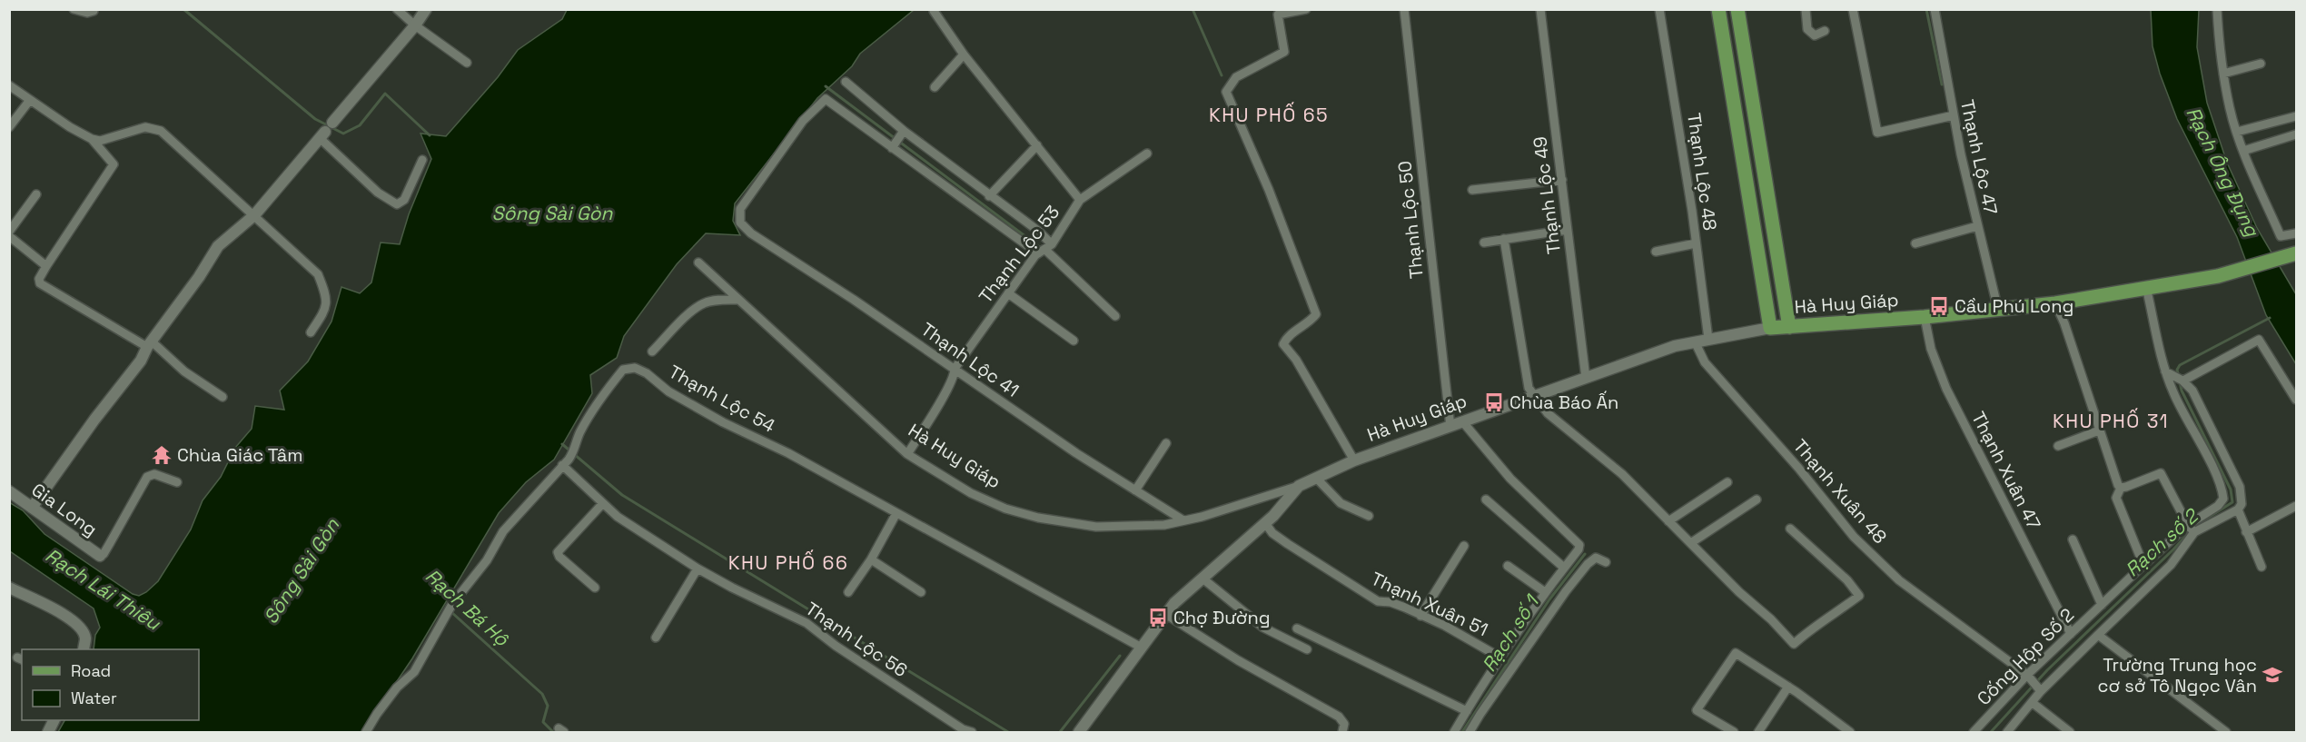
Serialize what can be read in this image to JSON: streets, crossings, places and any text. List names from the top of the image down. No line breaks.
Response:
{"streets":{"main road":["Hà Huy Giáp"],"street":["Thạnh Lộc 47","Thạnh Lộc 48","Thạnh Lộc 49","Thạnh Lộc 50","Thạnh Lộc 53","Thạnh Lộc 41","Thạnh Lộc 54","Thạnh Xuân 47","Thạnh Xuân 48","Gia Long","Thạnh Xuân 51","Thạnh Lộc 56","Cống Hộp Số 2"]},"crossings":[["Thạnh Lộc 47","Hà Huy Giáp"],["Thạnh Lộc 48","Hà Huy Giáp"],["Thạnh Lộc 49","Hà Huy Giáp"],["Thạnh Lộc 50","Hà Huy Giáp"],["Thạnh Lộc 53","Hà Huy Giáp"],["Thạnh Lộc 53","Thạnh Lộc 41"],["Hà Huy Giáp","Thạnh Lộc 41"],["Hà Huy Giáp","Thạnh Xuân 47"],["Hà Huy Giáp","Thạnh Xuân 48"],["Thạnh Lộc 54","Thạnh Lộc 56"],["Thạnh Xuân 47","Cống Hộp Số 2"],["Thạnh Xuân 48","Cống Hộp Số 2"]],"districts":["KHU PHỐ 65","KHU PHỐ 31","KHU PHỐ 66"],"water":["Rạch Ông Đụng","Sông Sài Gòn","Rạch số 2","Rạch Lái Thiêu","Rạch Bá Hộ","Rạch số 1"],"places":{"bus stop":["Cầu Phú Long","Chùa Báo Ấn","Chợ Đường"],"temple":["Chùa Giác Tâm"],"school or university":["Trường Trung học cơ sở Tô Ngọc Vân"]},"legend":["Road","Water"]}
